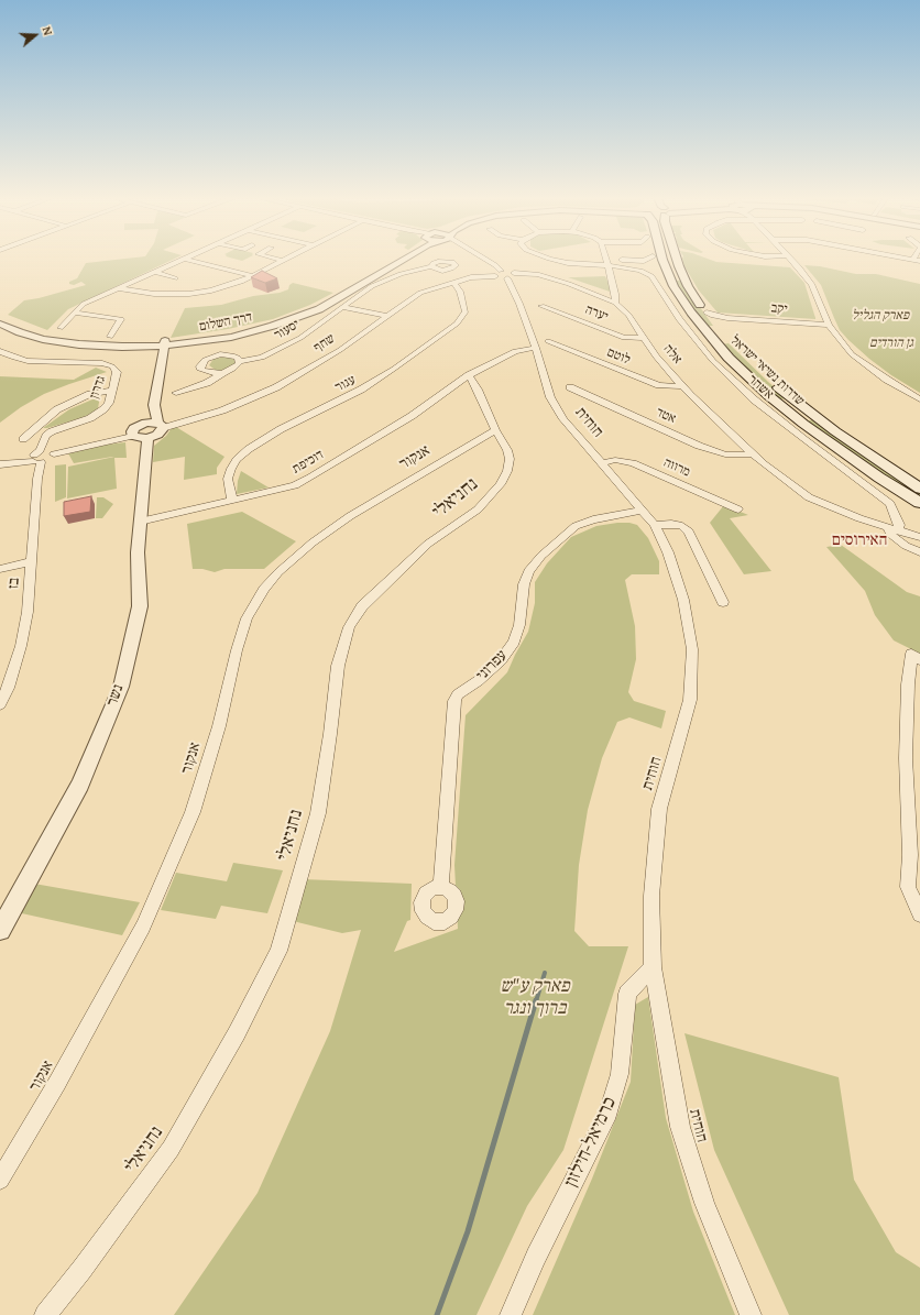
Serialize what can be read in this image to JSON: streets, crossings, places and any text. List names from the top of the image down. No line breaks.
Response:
{"streets":{"main road":["שדרות נשיאי ישראל"],"street":["יקב","יערה","דרך השלום","יסעור","שחף","אלה","לוטם","עגור","גדרון","אשחר","אטד","חוחית","אנקור","דוכיפת","מרווה","נחניאלי","בז","עפרוני","נשר","כרמיאל-חילזון"]},"crossings":[["יקב","שדרות נשיאי ישראל"],["יערה","אלה"],["דרך השלום","נשר"],["שחף","אלה"],["שחף","עגור"],["שחף","חוחית"],["שחף","נשר"],["אלה","לוטם"],["אלה","אשחר"],["אלה","אטד"],["אלה","חוחית"],["עגור","דוכיפת"],["גדרון","בז"],["חוחית","דוכיפת"],["חוחית","מרווה"],["חוחית","עפרוני"],["חוחית","כרמיאל-חילזון"],["אנקור","נחניאלי"],["דוכיפת","נחניאלי"],["דוכיפת","נשר"]],"districts":["האירוסים"],"parks":["פארק הגליל","גן הורדים","פארק ע\"ש ברוך ונגר"],"north":"right"}
